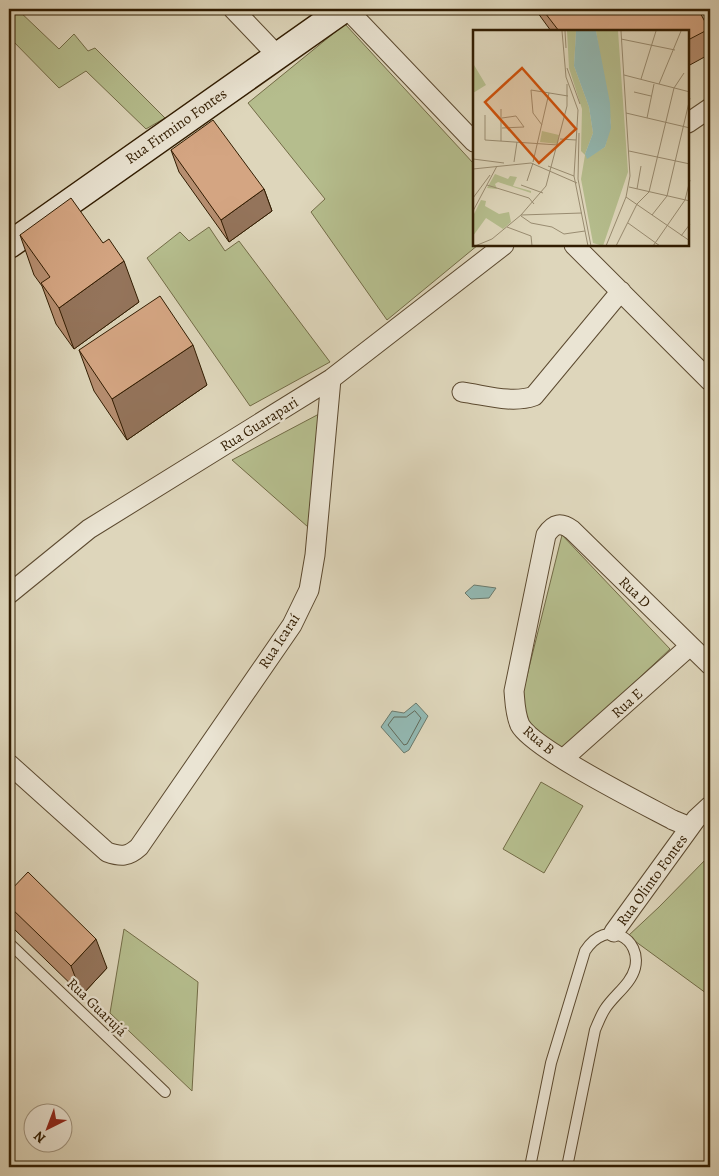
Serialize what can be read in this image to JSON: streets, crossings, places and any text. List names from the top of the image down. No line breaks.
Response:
{"streets":{"street":["Rua Firmino Fontes","Rua Guarapari","Rua D","Rua Icaraí","Rua E","Rua B","Rua Olinto Fontes"],"lane":["Rua Guarujá"]},"crossings":[["Rua Guarapari","Rua Icaraí"],["Rua D","Rua E"],["Rua D","Rua B"],["Rua E","Rua B"],["Rua B","Rua Olinto Fontes"]],"north":"bottom left"}
